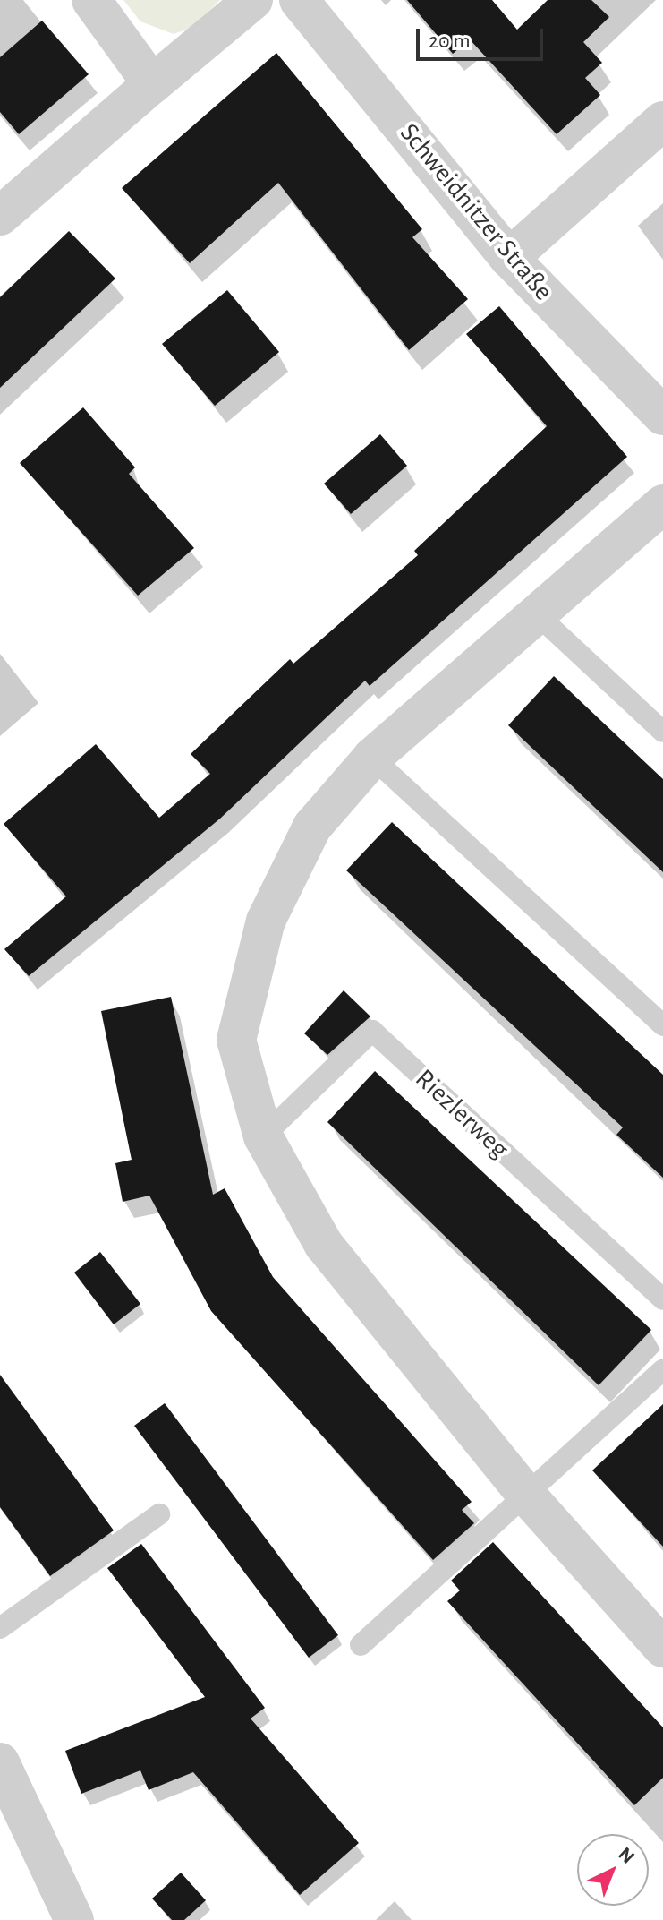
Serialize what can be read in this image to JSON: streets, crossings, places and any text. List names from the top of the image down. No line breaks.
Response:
{"streets":{"street":["Schweidnitzer Straße"],"lane":["Riezlerweg"]},"scale_bar":"20 m","north":"top right"}
